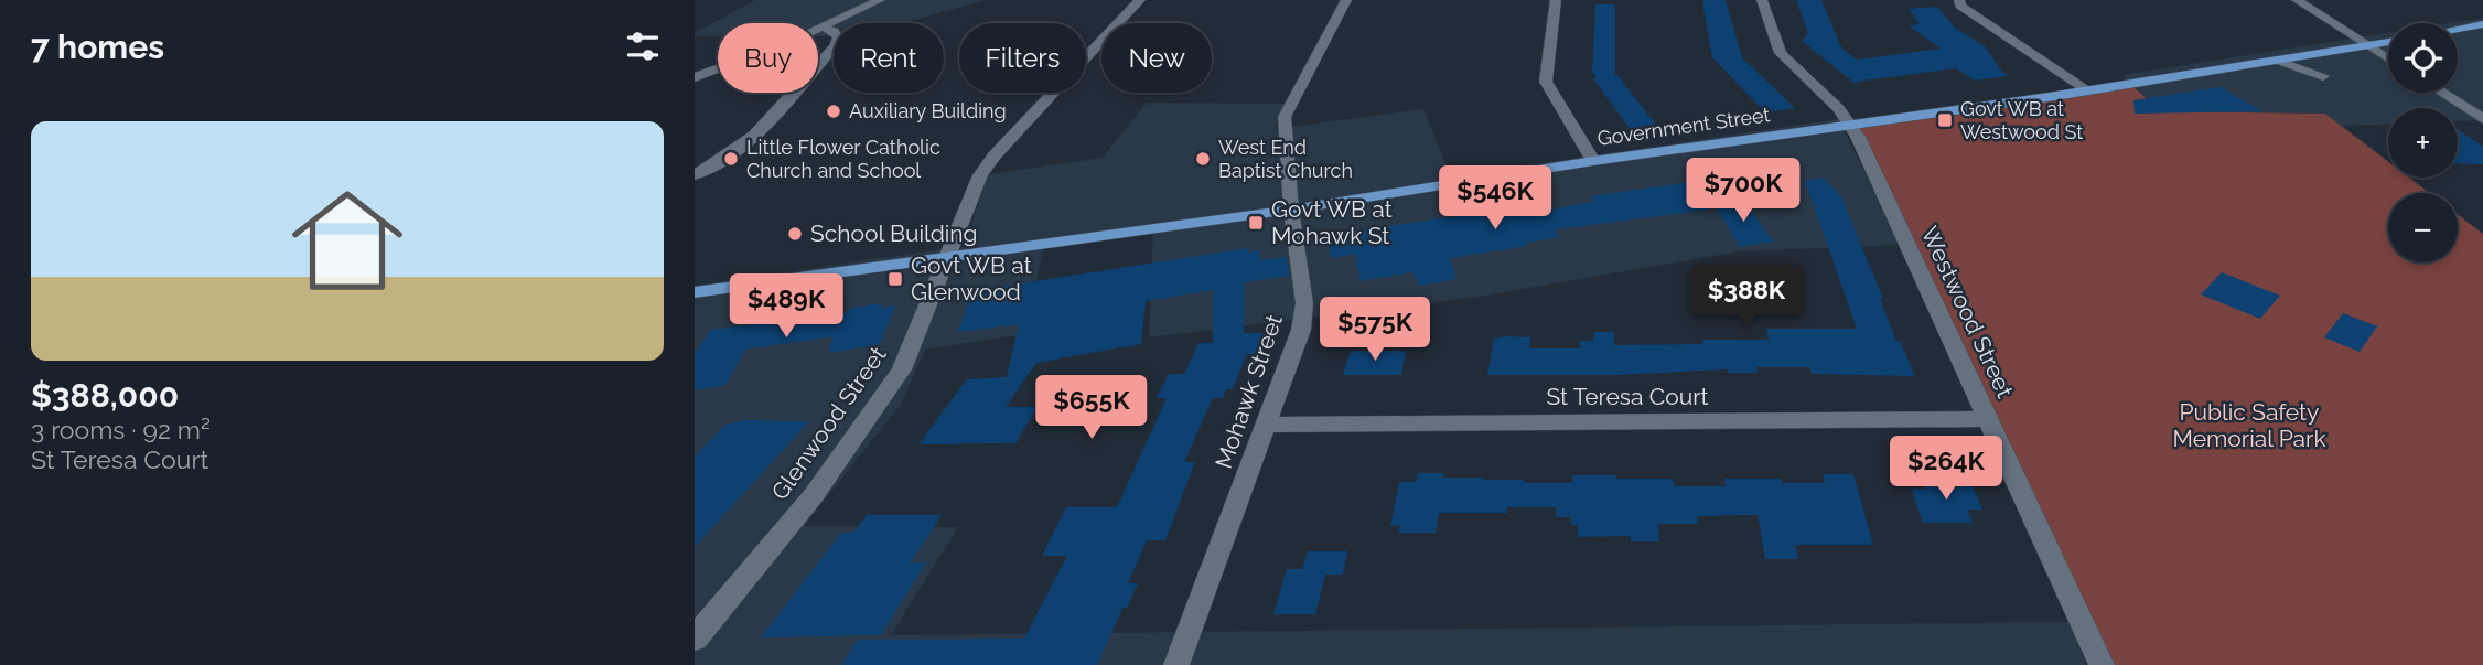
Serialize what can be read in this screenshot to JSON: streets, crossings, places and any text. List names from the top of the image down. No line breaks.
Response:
{"streets":{"main road":["Government Street"],"street":["Westwood Street","Mohawk Street","St Teresa Court","Glenwood Street"]},"crossings":[["Government Street","Westwood Street"],["Government Street","Mohawk Street"],["Government Street","Glenwood Street"],["Westwood Street","St Teresa Court"],["Mohawk Street","St Teresa Court"]],"parks":["Public Safety Memorial Park"],"places":{"other":["Auxiliary Building","Little Flower Catholic Church and School","West End Baptist Church","School Building"],"transit":["Govt WB at Westwood St","Govt WB at Mohawk St","Govt WB at Glenwood"]},"page":{"heading":"7 homes","map_buttons":["+","−"],"chip":["Buy","Rent","Filters","New"],"list":[{"name":"$388,000","note":"3 rooms · 92 m² · St Teresa Court"}],"price":["$700K","$546K","$388K","$489K","$575K","$655K","$264K"]}}
